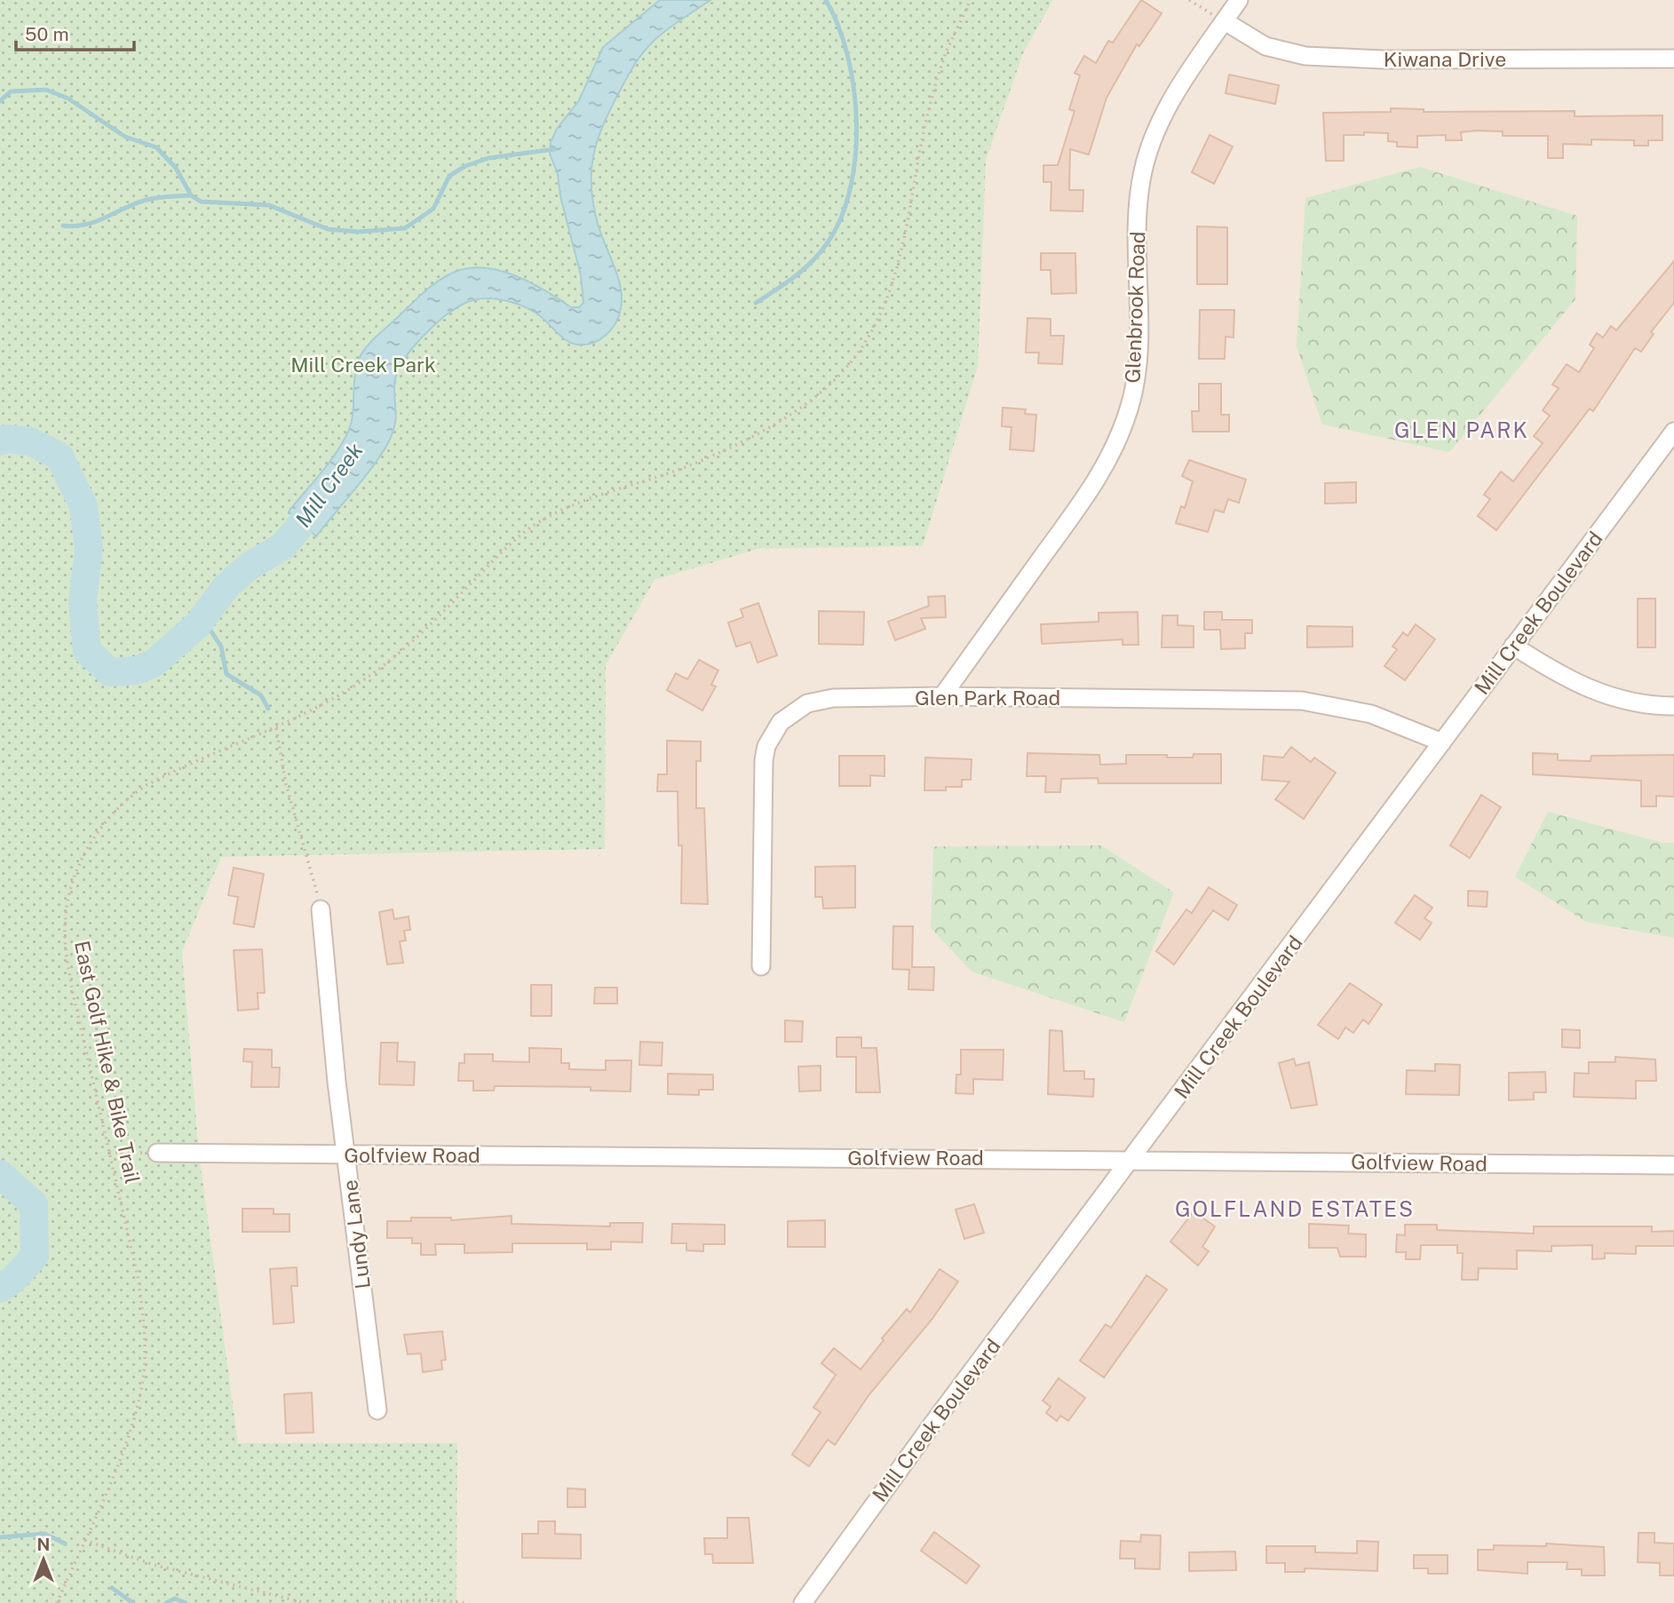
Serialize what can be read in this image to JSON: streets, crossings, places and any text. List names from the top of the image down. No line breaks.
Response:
{"streets":{"street":["Kiwana Drive","Glenbrook Road","Mill Creek Boulevard","Glen Park Road","Golfview Road","Lundy Lane"],"path":["East Golf Hike & Bike Trail"]},"crossings":[["Kiwana Drive","Glenbrook Road"],["Glenbrook Road","Glen Park Road"],["Mill Creek Boulevard","Glen Park Road"],["Mill Creek Boulevard","Golfview Road"],["Golfview Road","Lundy Lane"]],"districts":["GLEN PARK","GOLFLAND ESTATES"],"water":["Mill Creek"],"parks":["Mill Creek Park"],"scale_bar":"50 m","north":"top"}
